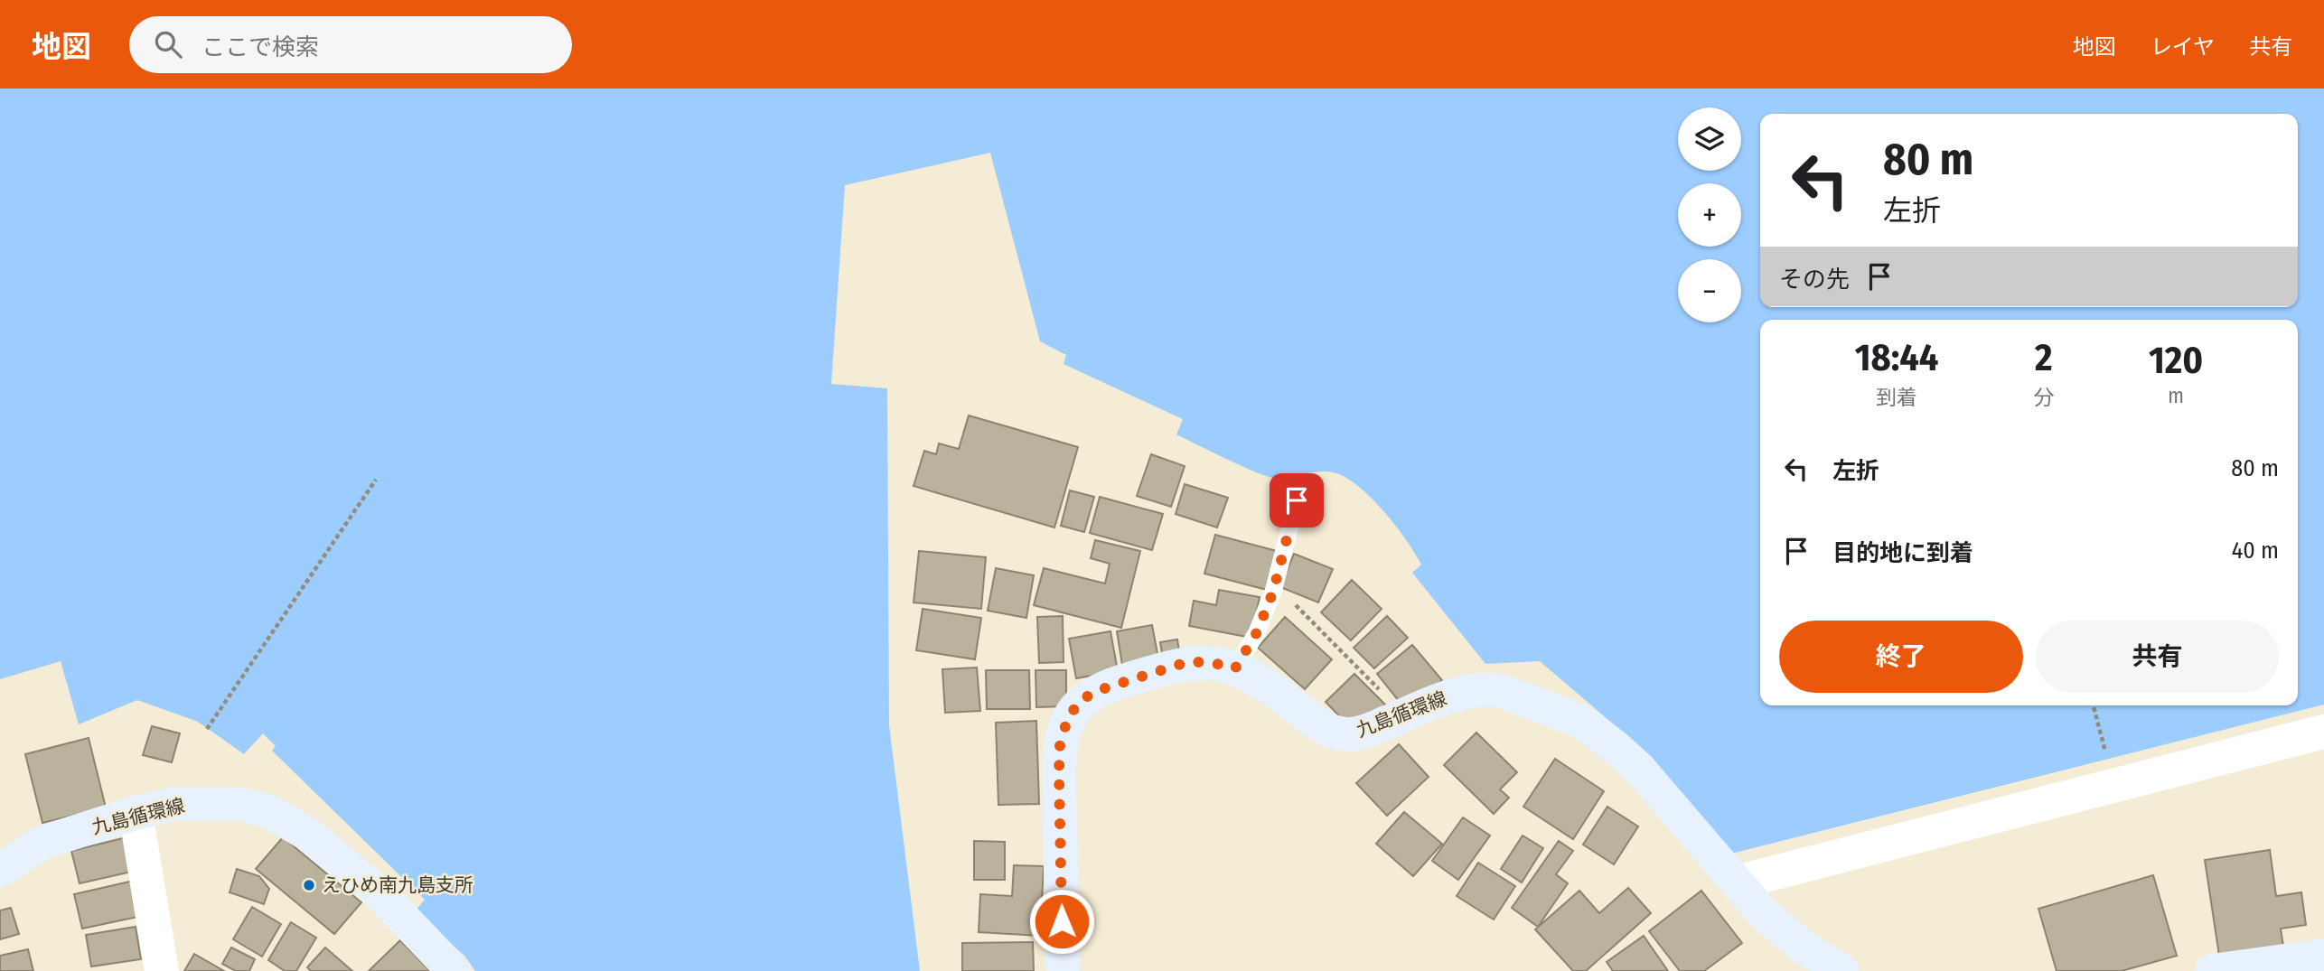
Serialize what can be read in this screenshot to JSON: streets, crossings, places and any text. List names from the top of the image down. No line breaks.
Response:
{"streets":{"main road":["九島循環線"]},"places":["えひめ南九島支所"],"page":{"header":"地図","search":"ここで検索","nav":["地図","レイヤ","共有"],"map_buttons":["+","−"],"turn":["80 m","左折"],"then":"その先","eta":["18:44","到着","2","分","120","m"],"list":[{"name":"左折","value":"80 m"},{"name":"目的地に到着","value":"40 m"}],"buttons":["終了","共有"]}}
